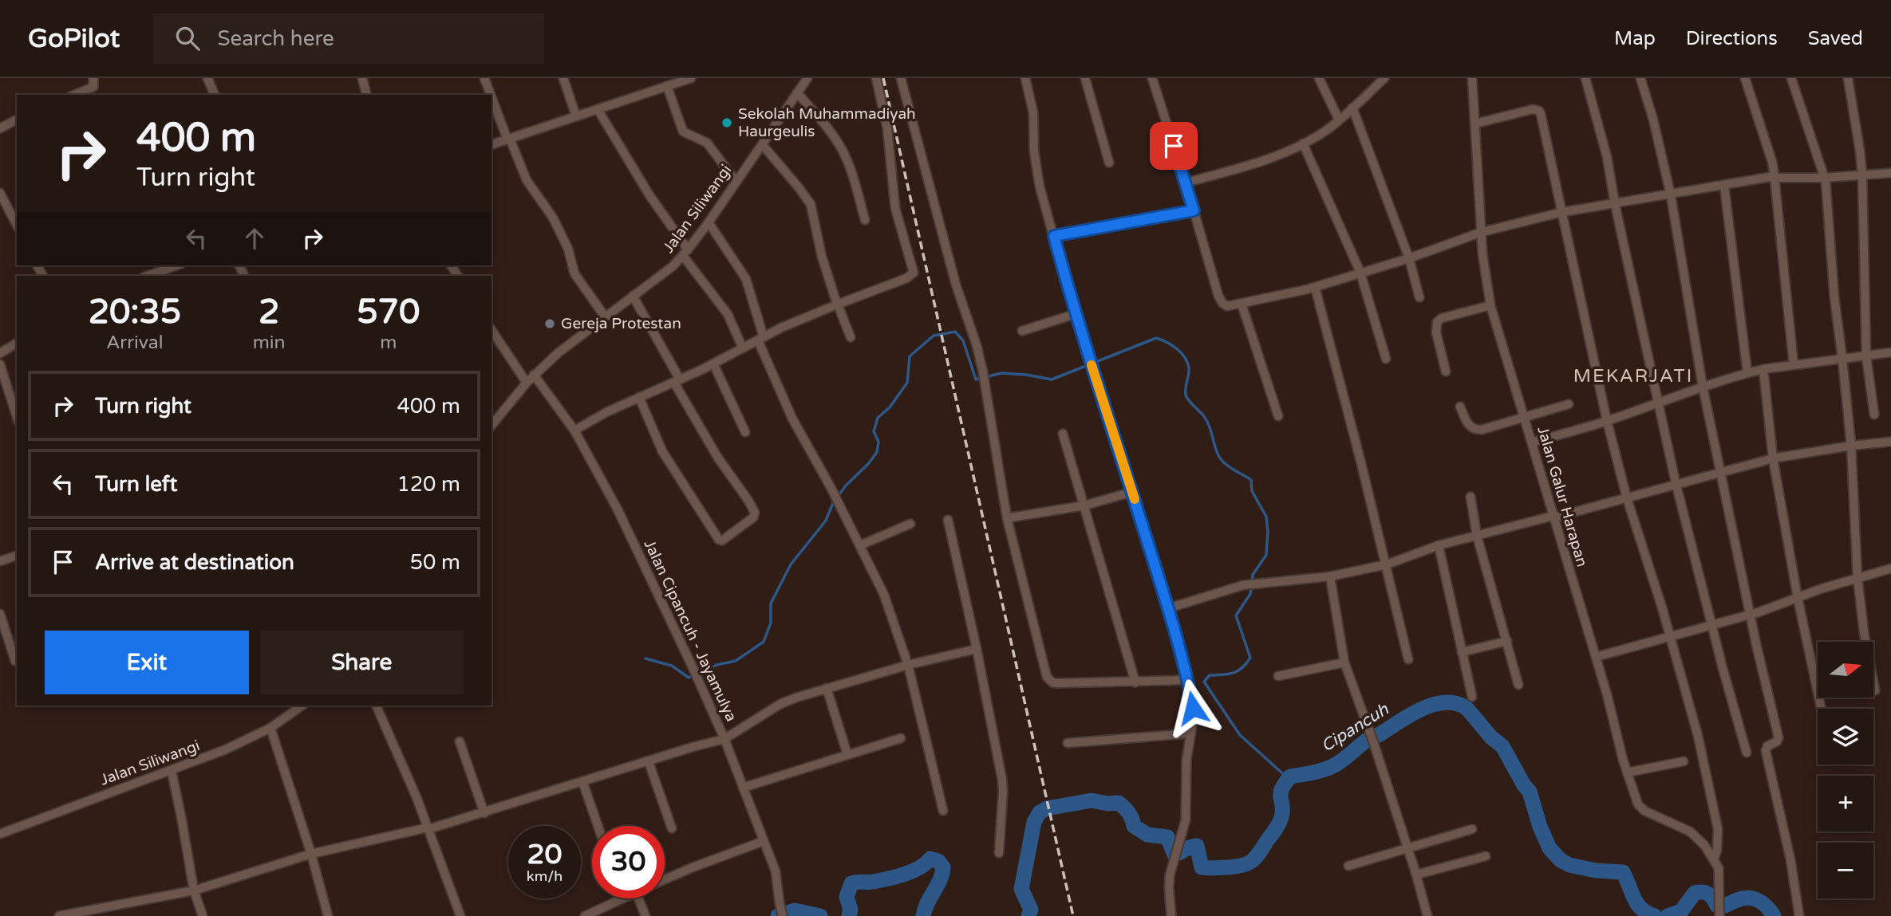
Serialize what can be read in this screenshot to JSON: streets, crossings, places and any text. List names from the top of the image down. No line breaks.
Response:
{"streets":{"street":["Jalan Siliwangi","Jalan Galur Harapan","Jalan Cipancuh - Jayamulya"]},"crossings":[["Jalan Siliwangi","Jalan Cipancuh - Jayamulya"]],"districts":["MEKARJATI"],"water":["Cipancuh"],"places":["Sekolah Muhammadiyah Haurgeulis","Gereja Protestan"],"north":"right","page":{"header":"GoPilot","search":"Search here","nav":["Map","Directions","Saved"],"turn":["400 m","Turn right"],"eta":["20:35","Arrival","2","min","570","m"],"list":[{"name":"Turn right","value":"400 m"},{"name":"Turn left","value":"120 m"},{"name":"Arrive at destination","value":"50 m"}],"buttons":["Exit","Share"],"map_buttons":["+","−"],"speed":"20 km/h","limit":"30"}}
